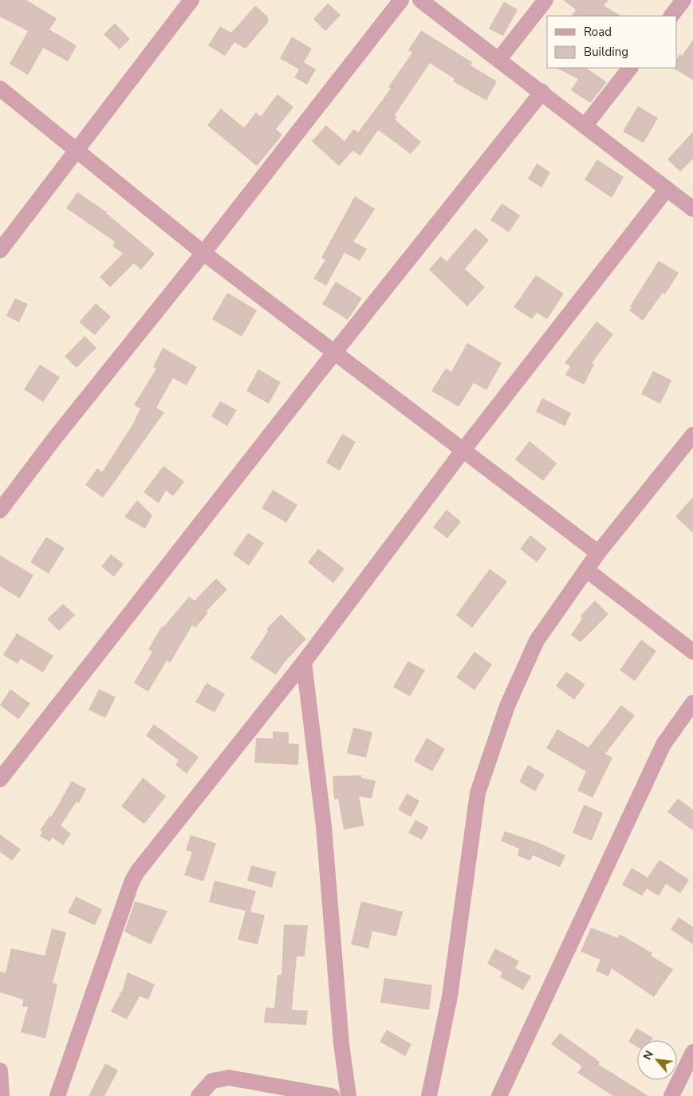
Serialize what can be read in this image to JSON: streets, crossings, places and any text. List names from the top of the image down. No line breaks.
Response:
{"legend":["Road","Building"],"north":"top left"}
